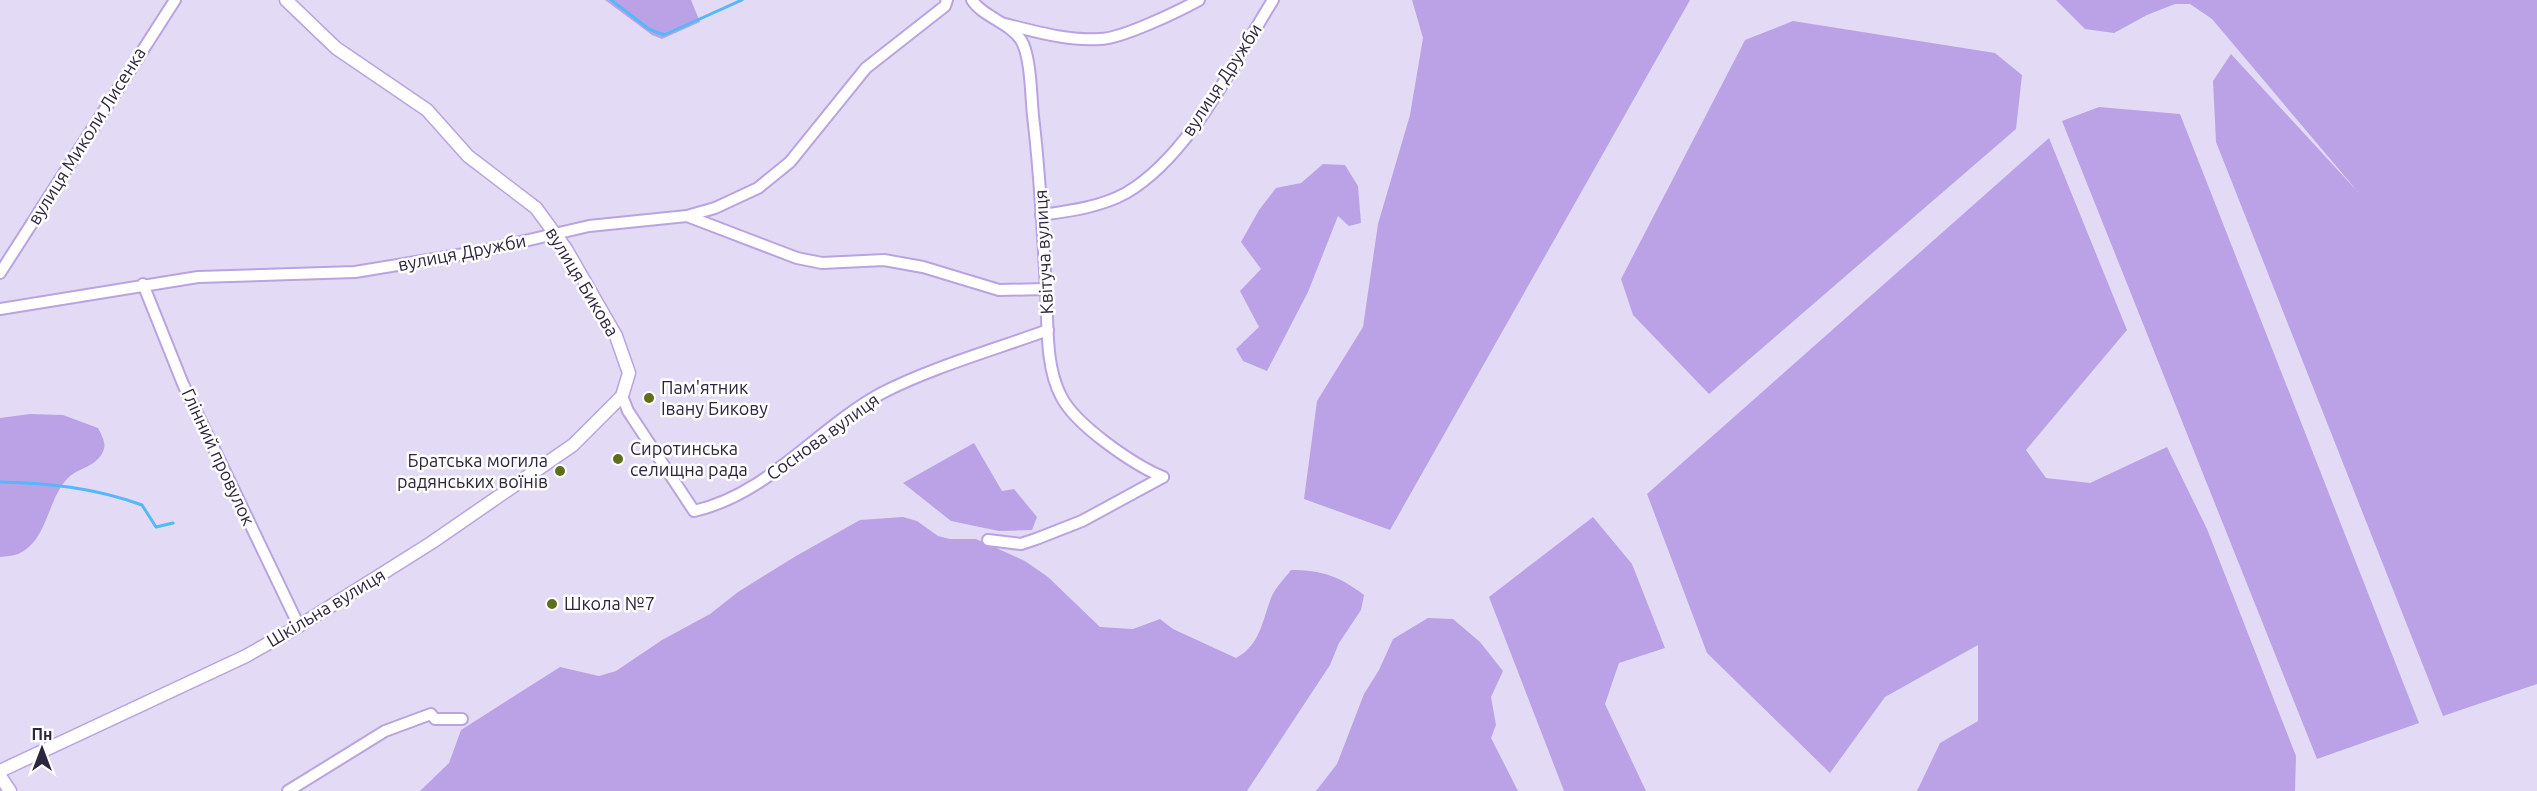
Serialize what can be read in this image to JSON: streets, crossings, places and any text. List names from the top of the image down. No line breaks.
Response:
{"streets":{"street":["вулиця Дружби","вулиця Миколи Лисенка","Квітуча вулиця","вулиця Бикова","Соснова вулиця","Глінний провулок","Шкільна вулиця"]},"crossings":[["вулиця Дружби","Квітуча вулиця"],["вулиця Дружби","вулиця Бикова"],["вулиця Дружби","Глінний провулок"],["Квітуча вулиця","Соснова вулиця"],["вулиця Бикова","Соснова вулиця"],["вулиця Бикова","Шкільна вулиця"],["Соснова вулиця","Шкільна вулиця"],["Глінний провулок","Шкільна вулиця"]],"places":["Пам'ятник Івану Бикову","Сиротинська селищна рада","Братська могила радянських воїнів","Школа №7"],"north":"top"}
